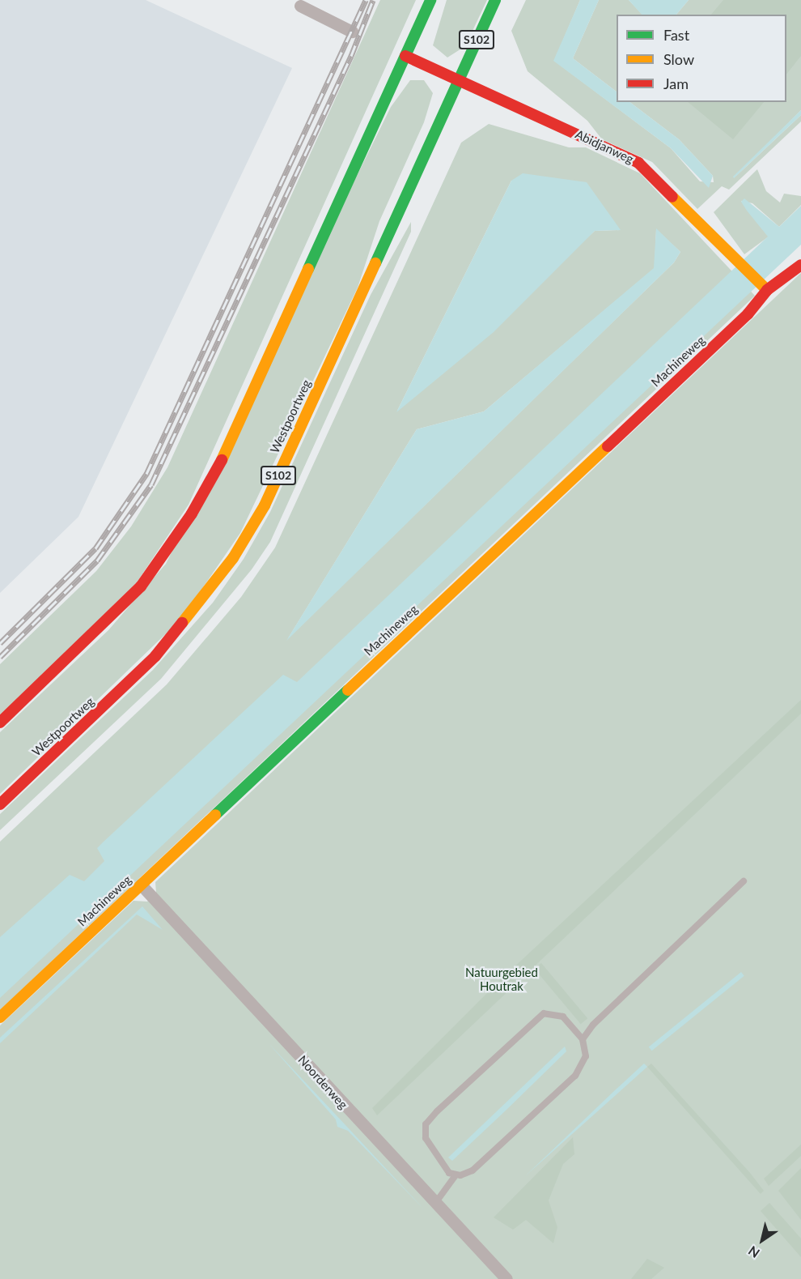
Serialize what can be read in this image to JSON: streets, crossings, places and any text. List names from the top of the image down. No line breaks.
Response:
{"streets":{"main road":["S102","Abidjanweg","Machineweg","Westpoortweg"],"street":["Noorderweg"]},"crossings":[["Abidjanweg","Machineweg"],["Abidjanweg","Westpoortweg"],["Machineweg","Noorderweg"]],"parks":["Natuurgebied Houtrak"],"legend":["Fast","Slow","Jam"],"north":"bottom left"}
